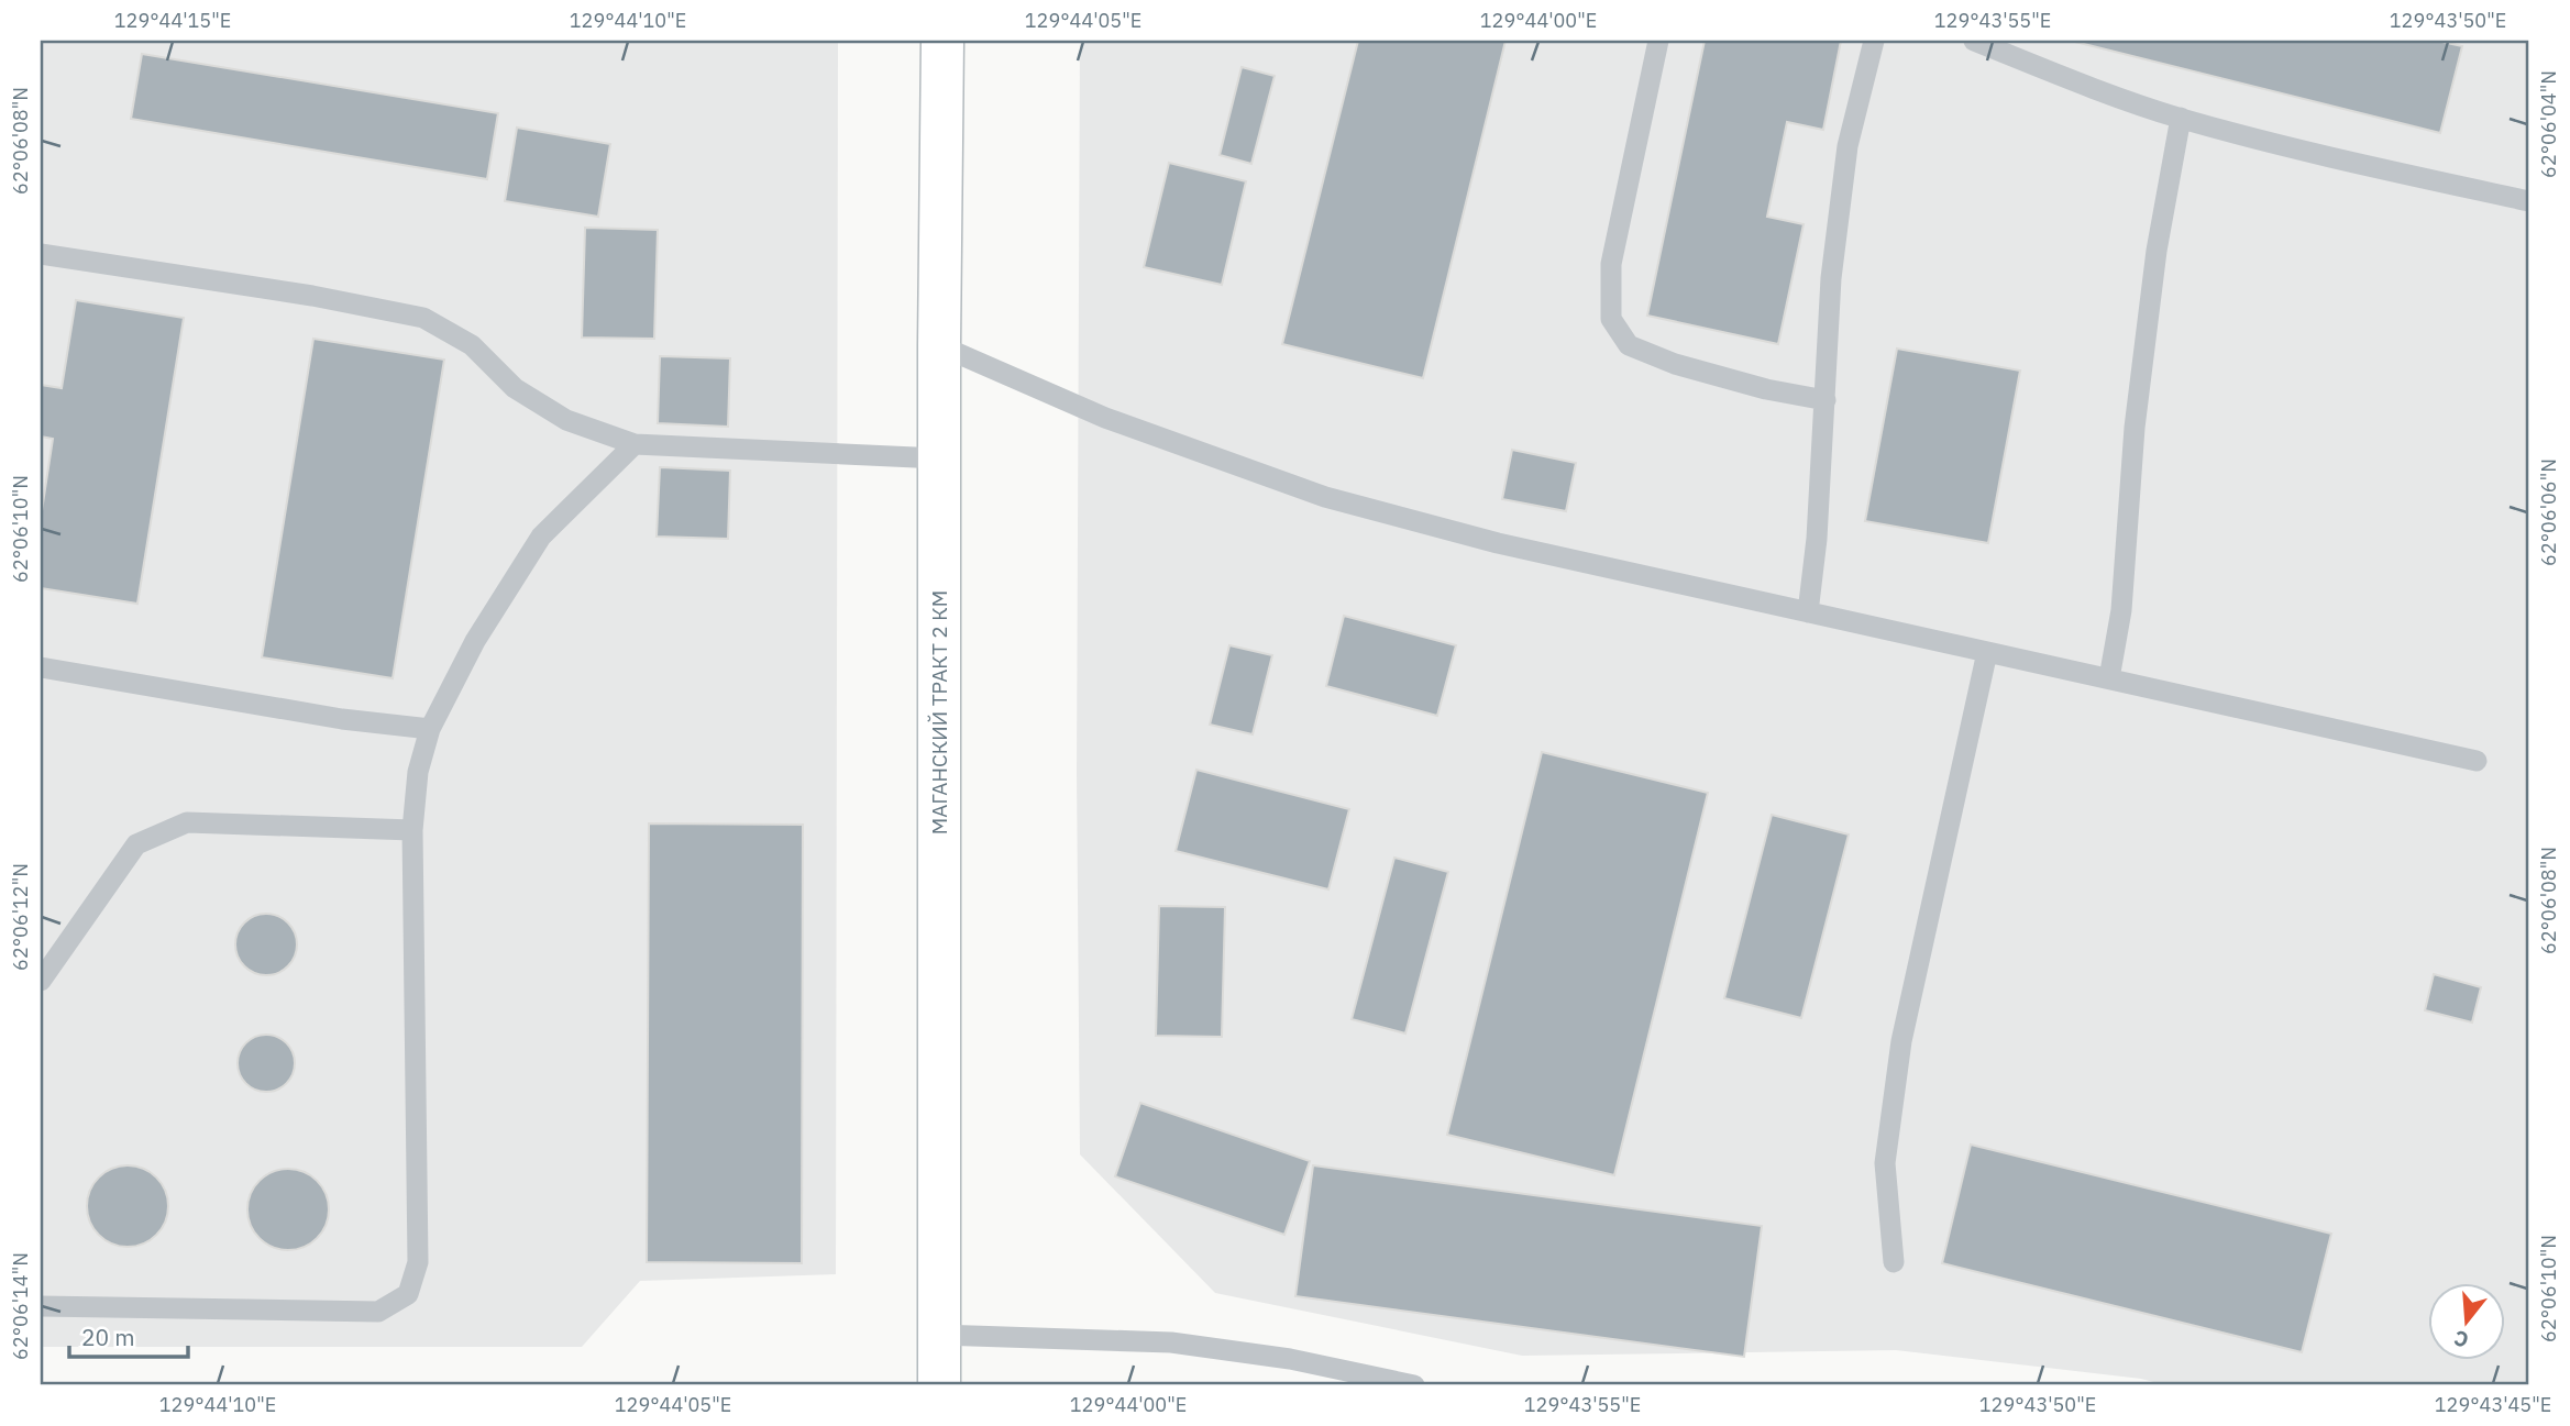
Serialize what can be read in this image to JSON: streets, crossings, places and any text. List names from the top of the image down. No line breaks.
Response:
{"streets":{"main road":["МАГАНСКИЙ ТРАКТ 2 КМ"]},"scale_bar":"20 m","north":"bottom","coordinates":["129°44'15\"E","129°44'10\"E","129°44'05\"E","129°44'00\"E","129°43'55\"E","129°43'50\"E","62°06'04\"N","62°06'08\"N","62°06'06\"N","62°06'10\"N","62°06'12\"N","62°06'14\"N","129°43'45\"E"]}
